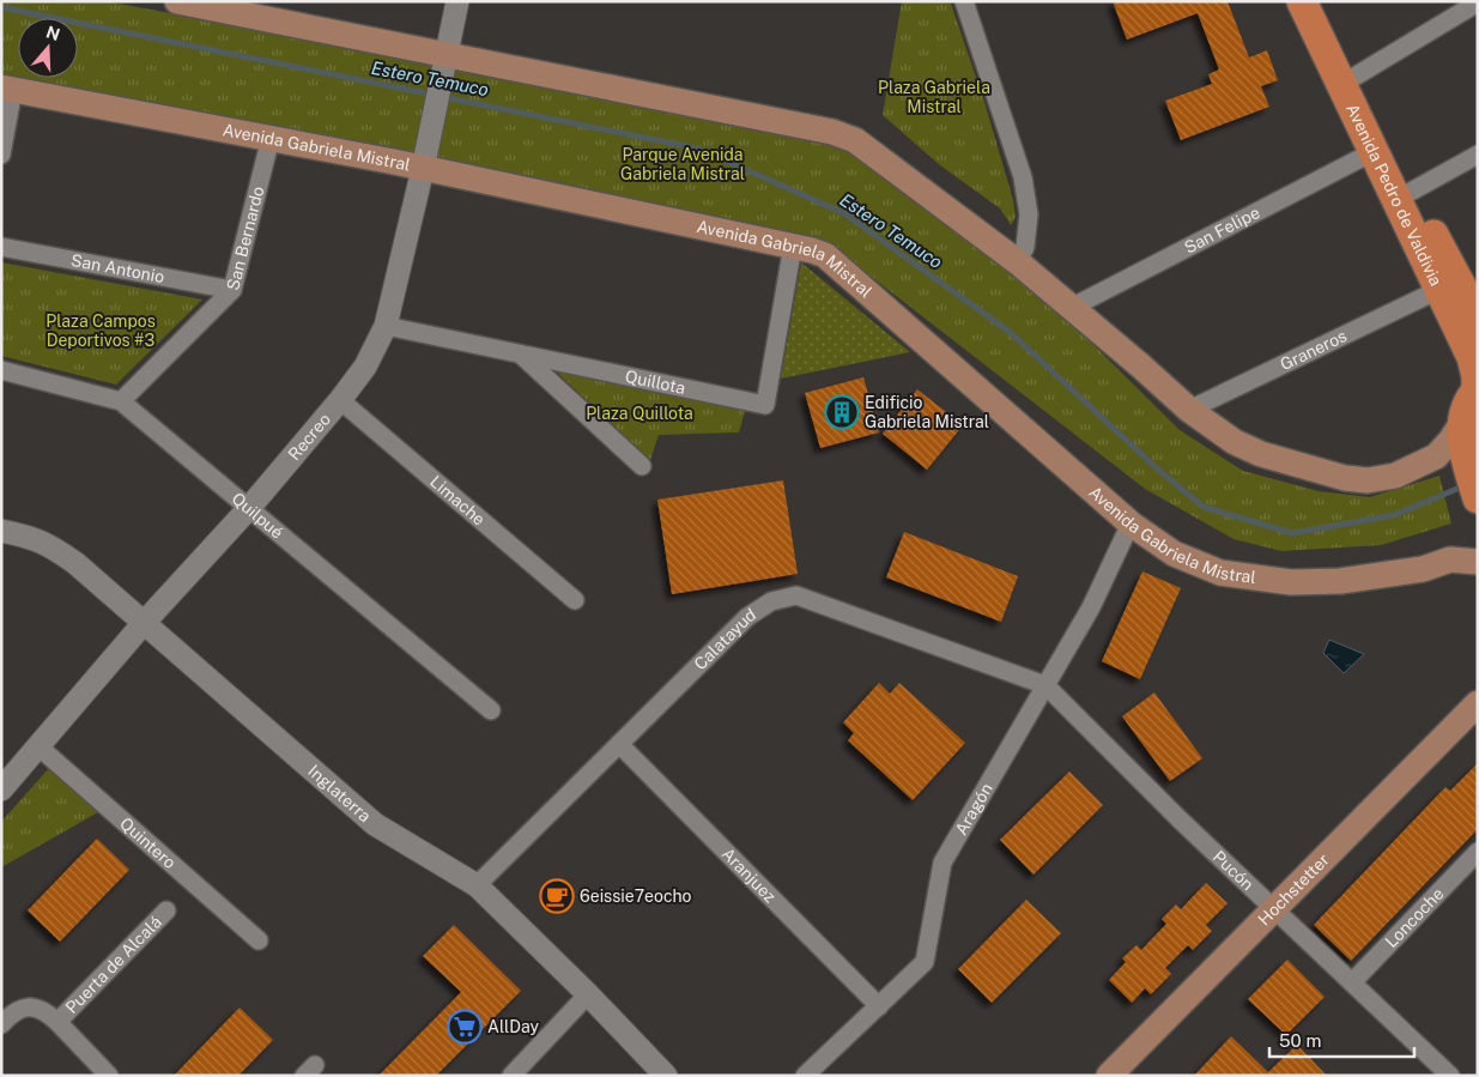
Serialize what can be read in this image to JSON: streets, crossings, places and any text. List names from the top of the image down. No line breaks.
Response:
{"streets":{"main road":["Avenida Gabriela Mistral","Avenida Pedro de Valdivia","Hochstetter"],"street":["San Felipe","San Bernardo","San Antonio","Graneros","Quillota","Recreo","Limache","Quilpué","Calatayud","Inglaterra","Aragón","Quintero","Pucón","Aranjuez","Loncoche","Puerta de Alcalá"]},"crossings":[["Avenida Gabriela Mistral","San Bernardo"],["Avenida Gabriela Mistral","Quillota"],["Avenida Gabriela Mistral","Recreo"],["Avenida Gabriela Mistral","Aragón"],["Avenida Pedro de Valdivia","San Felipe"],["Avenida Pedro de Valdivia","Graneros"],["San Bernardo","San Antonio"],["San Bernardo","Quilpué"],["Quillota","Recreo"],["Recreo","Limache"],["Recreo","Quilpué"],["Recreo","Inglaterra"],["Recreo","Quintero"],["Calatayud","Inglaterra"],["Calatayud","Aragón"],["Calatayud","Pucón"],["Calatayud","Aranjuez"],["Aragón","Pucón"],["Aragón","Aranjuez"],["Pucón","Hochstetter"],["Pucón","Loncoche"]],"water":["Estero Temuco"],"parks":["Plaza Gabriela Mistral","Parque Avenida Gabriela Mistral","Plaza Campos Deportivos #3","Plaza Quillota"],"places":{"building":["Edificio Gabriela Mistral"],"cafe":["6eissie7eocho"],"supermarket":["AllDay"]},"scale_bar":"50 m","north":"top"}
